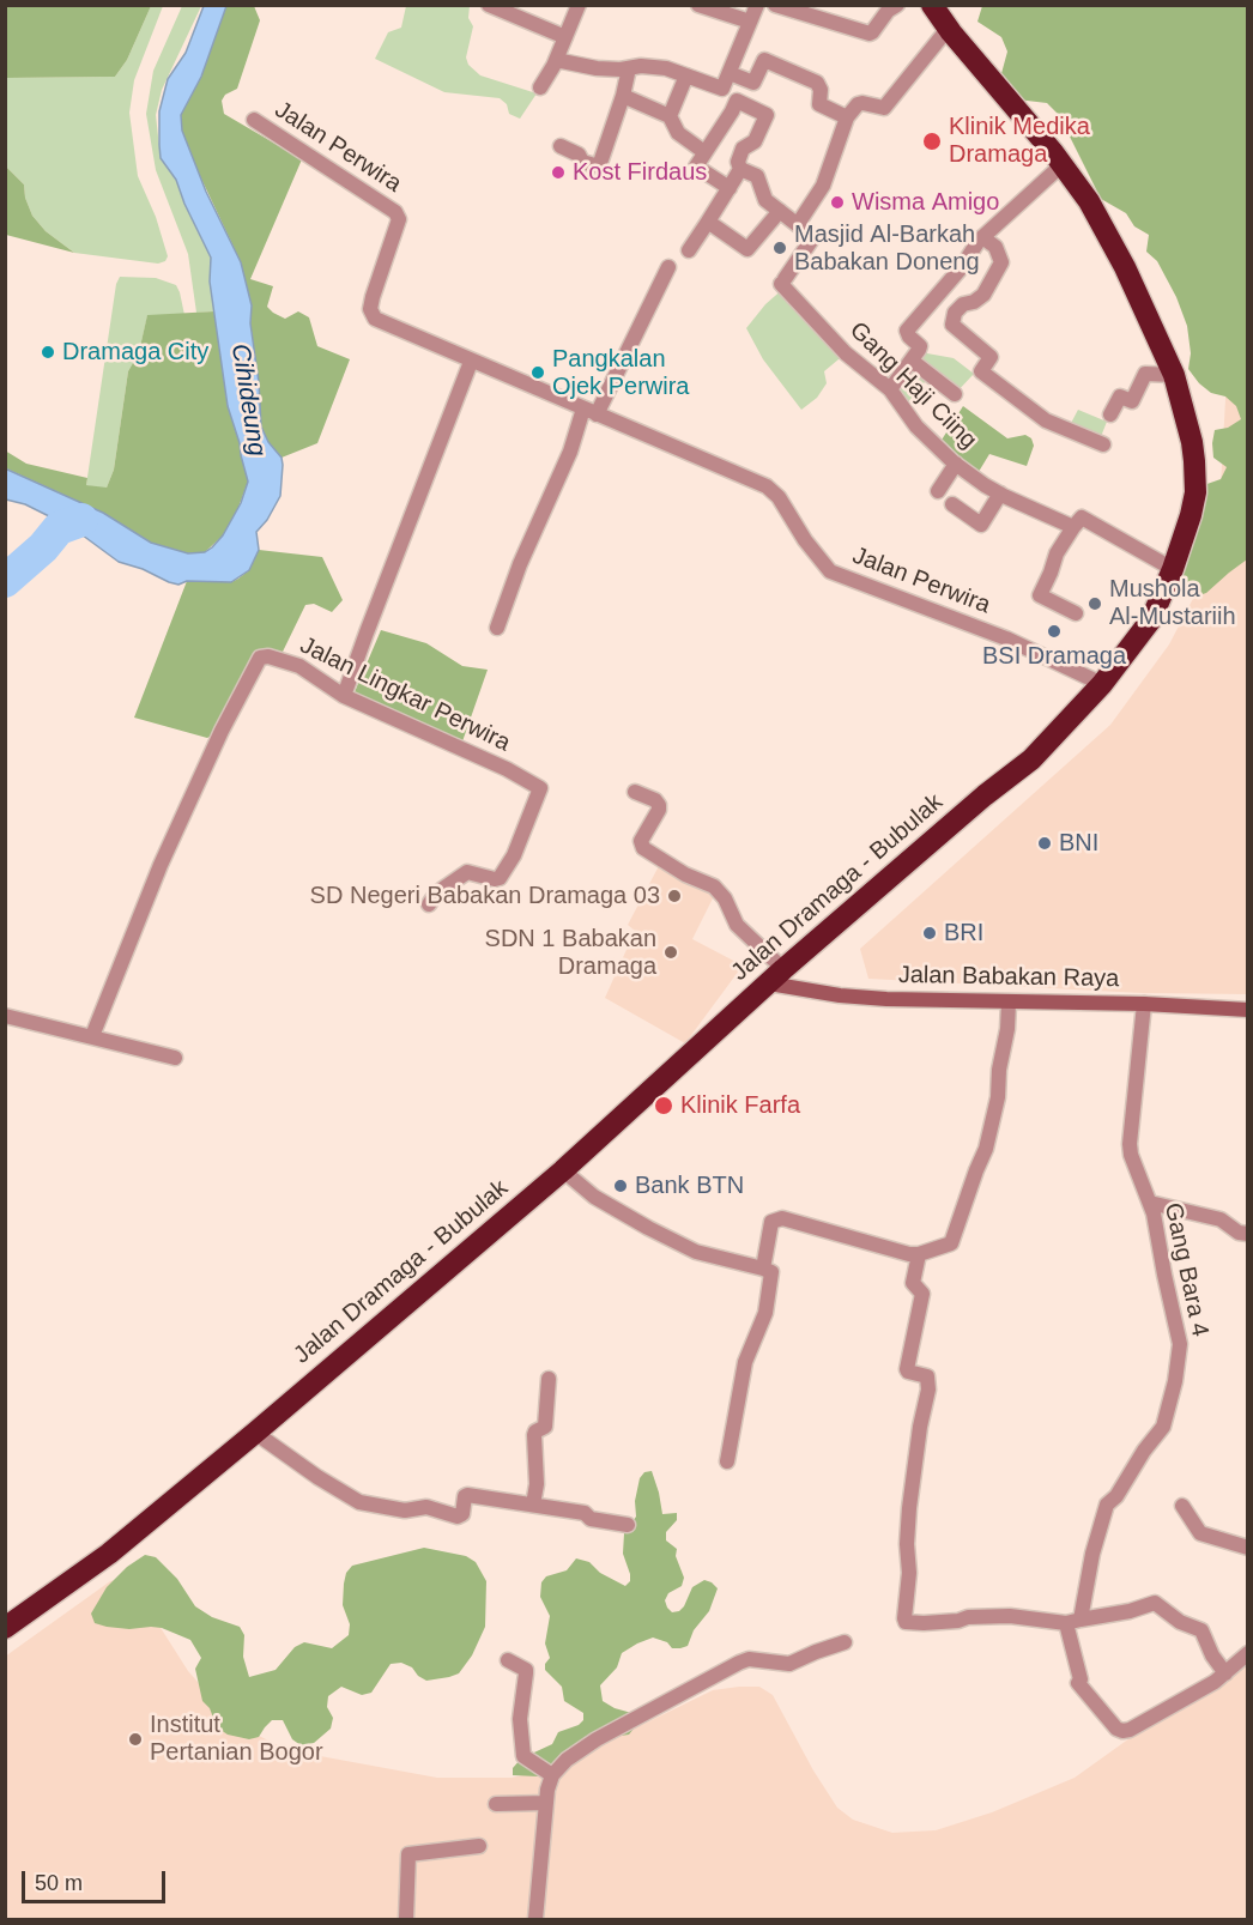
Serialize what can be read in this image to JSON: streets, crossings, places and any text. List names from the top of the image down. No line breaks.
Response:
{"streets":{"highway":["Jalan Dramaga - Bubulak"],"street":["Jalan Perwira","Gang Haji Ciing","Jalan Lingkar Perwira","Jalan Babakan Raya","Gang Bara 4"]},"crossings":[["Jalan Perwira","Jalan Dramaga - Bubulak"],["Gang Haji Ciing","Jalan Dramaga - Bubulak"],["Jalan Dramaga - Bubulak","Jalan Babakan Raya"],["Jalan Babakan Raya","Gang Bara 4"]],"water":["Cihideung"],"places":["Klinik Medika Dramaga","Kost Firdaus","Wisma Amigo","Masjid Al-Barkah Babakan Doneng","Dramaga City","Pangkalan Ojek Perwira","Mushola Al-Mustariih","BSI Dramaga","BNI","SD Negeri Babakan Dramaga 03","BRI","SDN 1 Babakan Dramaga","Klinik Farfa","Bank BTN","Institut Pertanian Bogor"],"scale_bar":"50 m"}
